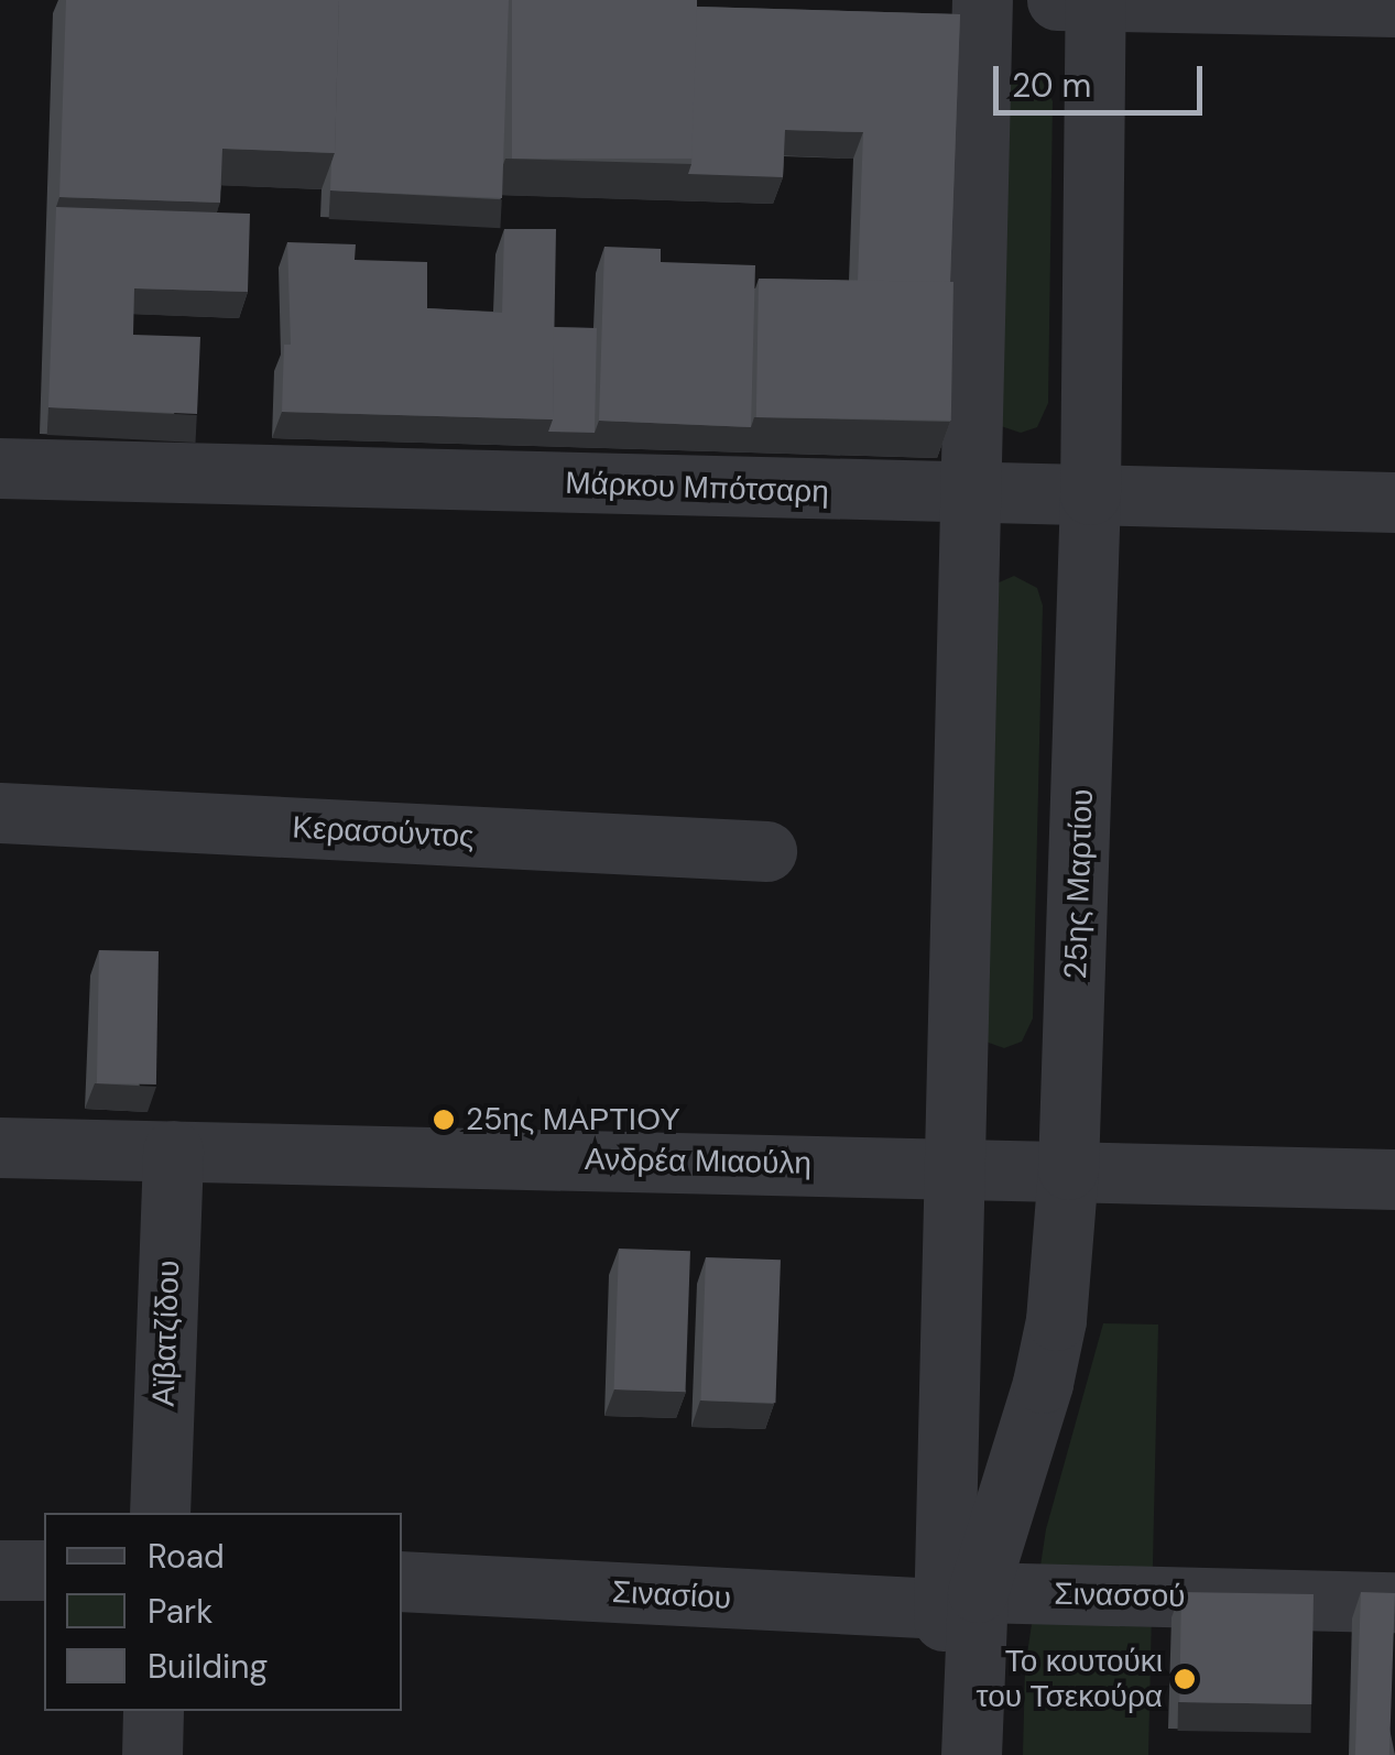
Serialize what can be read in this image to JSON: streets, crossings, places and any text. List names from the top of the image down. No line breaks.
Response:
{"streets":{"street":["Μάρκου Μπότσαρη","Κερασούντος","25ης Μαρτίου","Ανδρέα Μιαούλη","Αϊβατζίδου","Σινασίου","Σινασσού"]},"crossings":[["Μάρκου Μπότσαρη","25ης Μαρτίου"],["25ης Μαρτίου","Ανδρέα Μιαούλη"],["25ης Μαρτίου","Σινασίου"],["25ης Μαρτίου","Σινασσού"],["Ανδρέα Μιαούλη","Αϊβατζίδου"],["Σινασίου","Σινασσού"]],"places":["25ης ΜΑΡΤΙΟΥ","Το κουτούκι του Τσεκούρα"],"legend":["Road","Park","Building"],"scale_bar":"20 m"}
